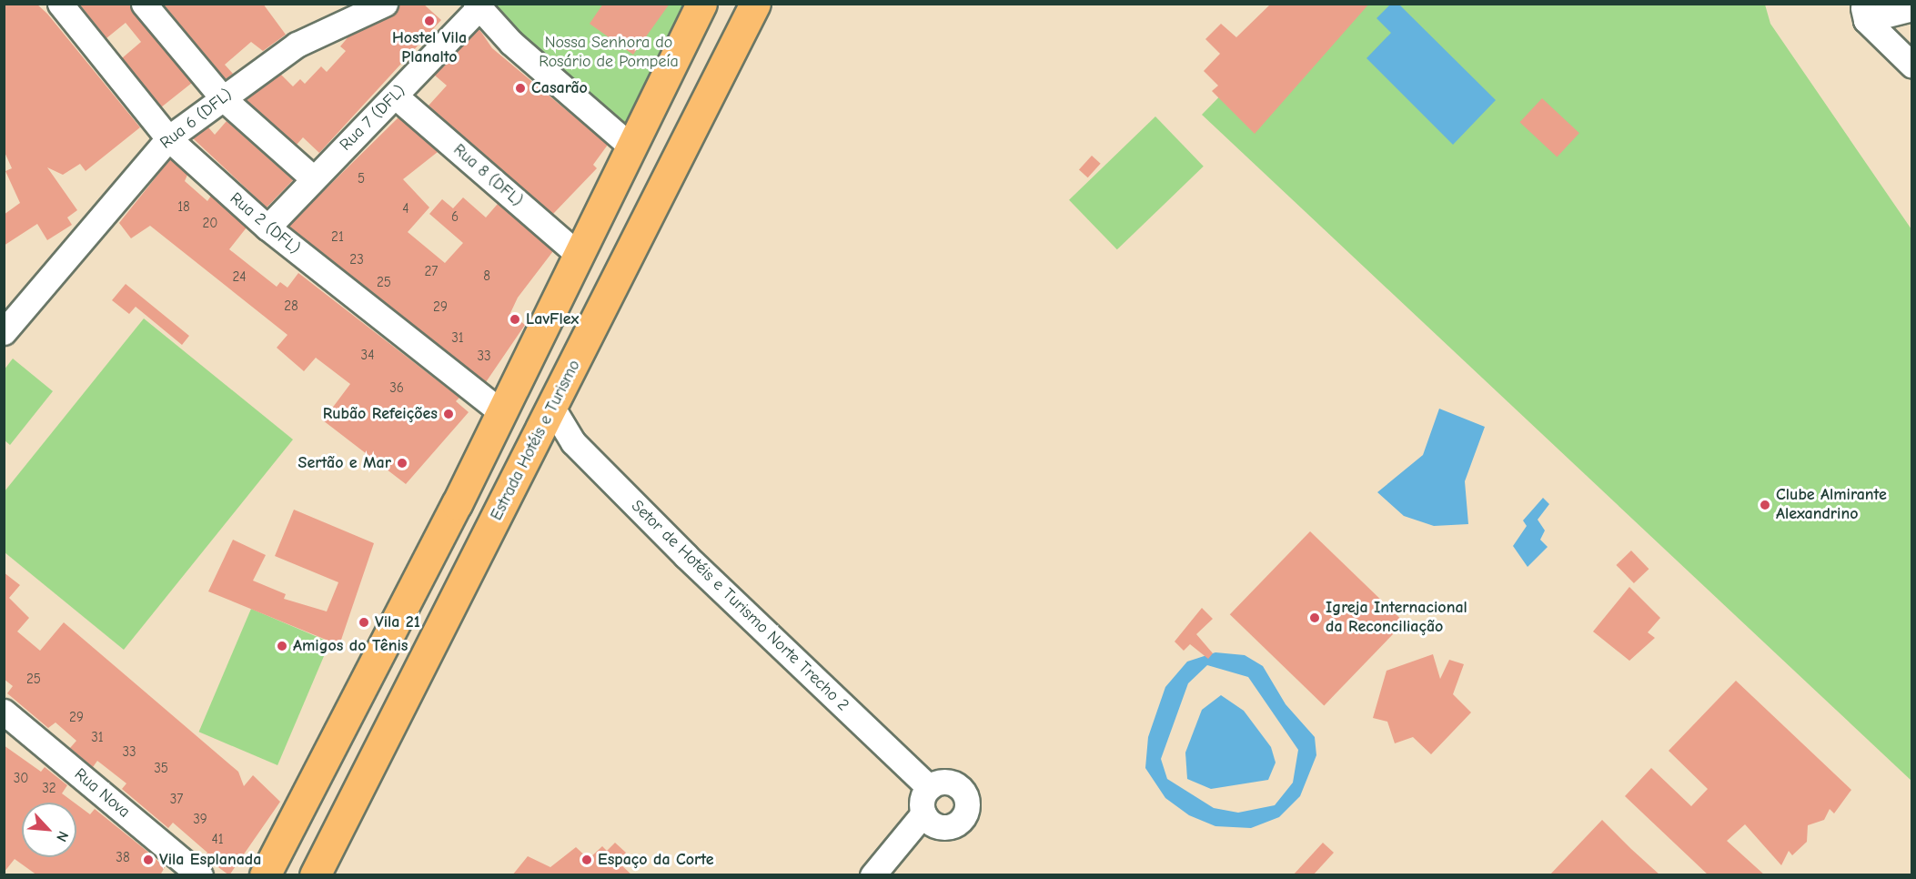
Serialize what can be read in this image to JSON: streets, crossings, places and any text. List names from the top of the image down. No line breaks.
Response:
{"streets":{"main road":["Estrada Hotéis e Turismo"],"street":["Rua 7 (DFL)","Rua 6 (DFL)","Rua 8 (DFL)","Rua 2 (DFL)","Setor de Hotéis e Turismo Norte Trecho 2","Rua Nova"]},"crossings":[["Rua 7 (DFL)","Rua 8 (DFL)"],["Rua 7 (DFL)","Rua 2 (DFL)"],["Rua 6 (DFL)","Rua 2 (DFL)"],["Estrada Hotéis e Turismo","Setor de Hotéis e Turismo Norte Trecho 2"]],"parks":["Nossa Senhora do Rosário de Pompeía"],"places":["Hostel Vila Planalto","Casarão","LavFlex","Rubão Refeições","Sertão e Mar","Clube Almirante Alexandrino","Igreja Internacional da Reconciliação","Vila 21","Amigos do Tênis","Vila Esplanada","Espaço da Corte"],"house_numbers":["5","18","4","6","20","21","23","27","8","24","25","28","29","31","34","33","36","25","29","31","33","35","30","32","37","39","41","38"],"north":"bottom right"}
